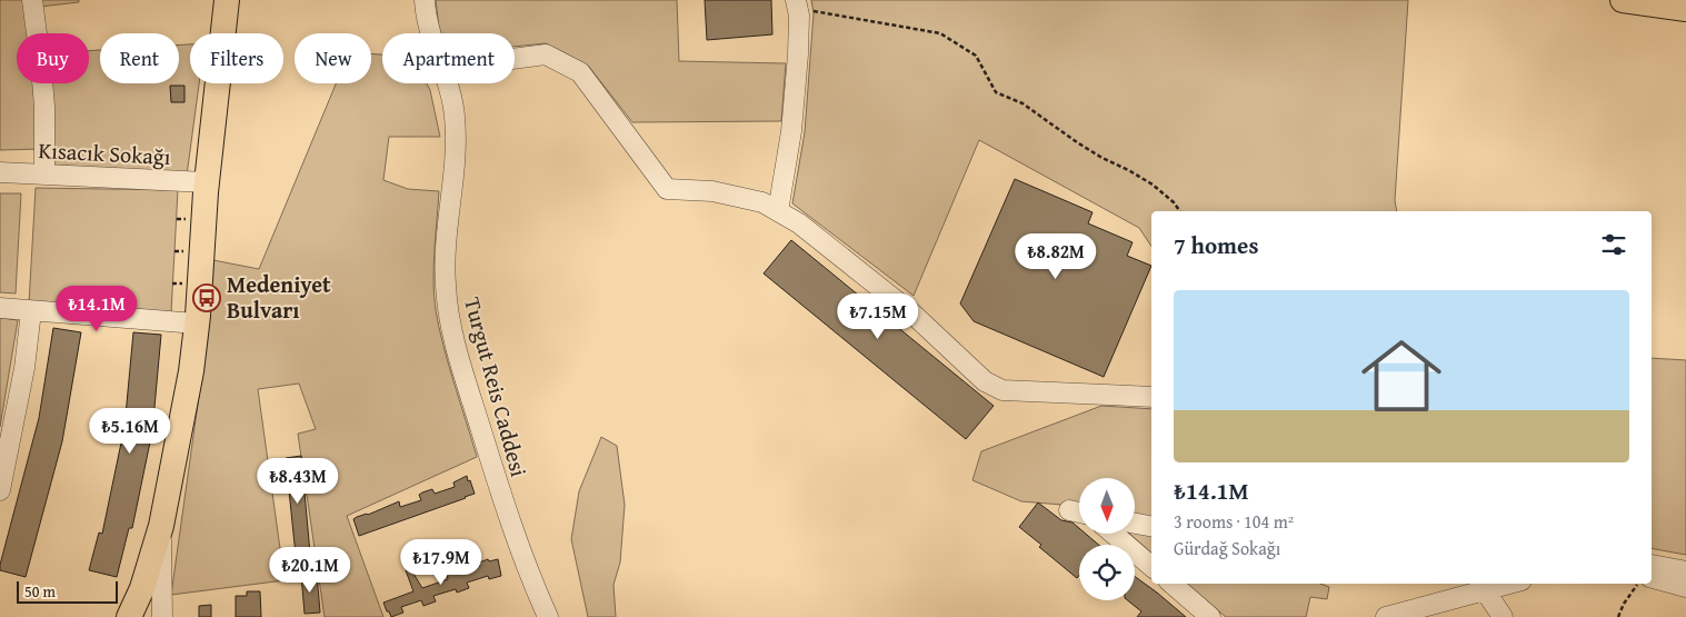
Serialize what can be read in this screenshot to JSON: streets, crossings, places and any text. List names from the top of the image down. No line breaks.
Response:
{"streets":{"street":["Kısacık Sokağı","Turgut Reis Caddesi"]},"places":{"bus stop":["Medeniyet Bulvarı"]},"scale_bar":"50 m","north":"bottom","page":{"chip":["Buy","Rent","Filters","New","Apartment"],"heading":"7 homes","price":["₺8.82M","₺14.1M","₺7.15M","₺5.16M","₺8.43M","₺17.9M","₺20.1M"],"list":[{"name":"₺14.1M","note":"3 rooms · 104 m² · Gürdağ Sokağı"}],"scale":"50 m"}}
